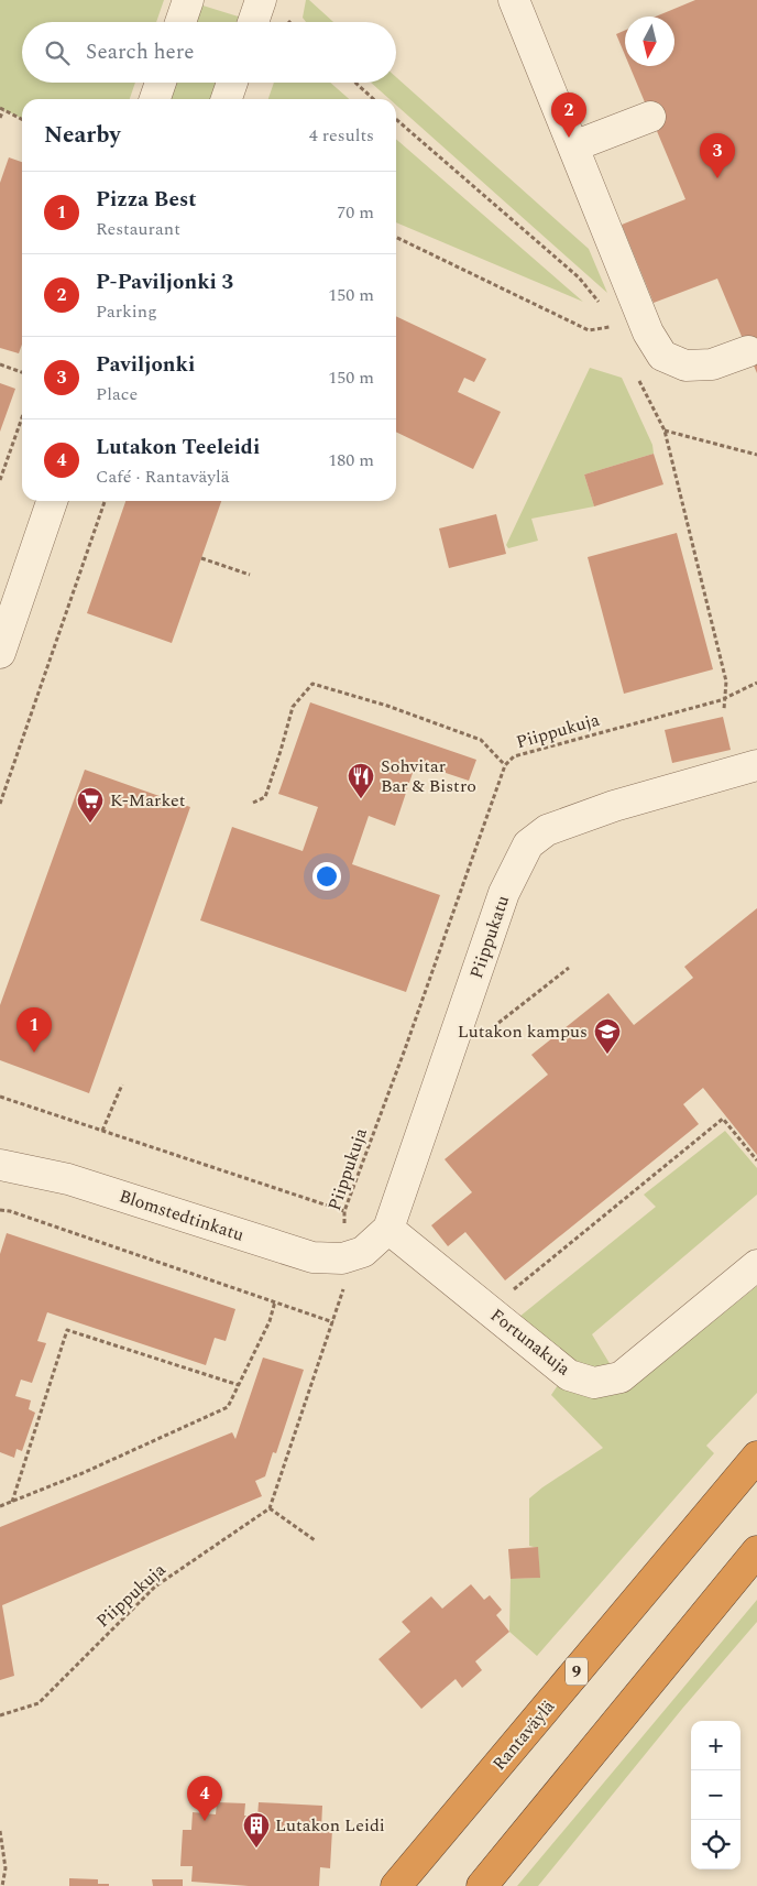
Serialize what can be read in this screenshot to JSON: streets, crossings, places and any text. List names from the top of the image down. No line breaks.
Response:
{"streets":{"highway":["9","Rantaväylä"],"street":["Piippukatu","Blomstedtinkatu","Fortunakuja"],"path":["Piippukuja"]},"crossings":[["Piippukuja","Piippukatu"],["Piippukuja","Blomstedtinkatu"],["Piippukatu","Blomstedtinkatu"],["Piippukatu","Fortunakuja"]],"places":{"restaurant":["Sohvitar Bar & Bistro"],"supermarket":["K-Market"],"school or university":["Lutakon kampus"],"building":["Lutakon Leidi"]},"north":"bottom","page":{"search":"Search here","pins":["2","3","1","4"],"heading":["Nearby","4 results"],"list":[{"mark":"1","name":"Pizza Best","note":"Restaurant","value":"70 m"},{"mark":"2","name":"P-Paviljonki 3","note":"Parking","value":"150 m"},{"mark":"3","name":"Paviljonki","note":"Place","value":"150 m"},{"mark":"4","name":"Lutakon Teeleidi","note":"Café · Rantaväylä","value":"180 m"}],"map_buttons":["+","−"]}}
